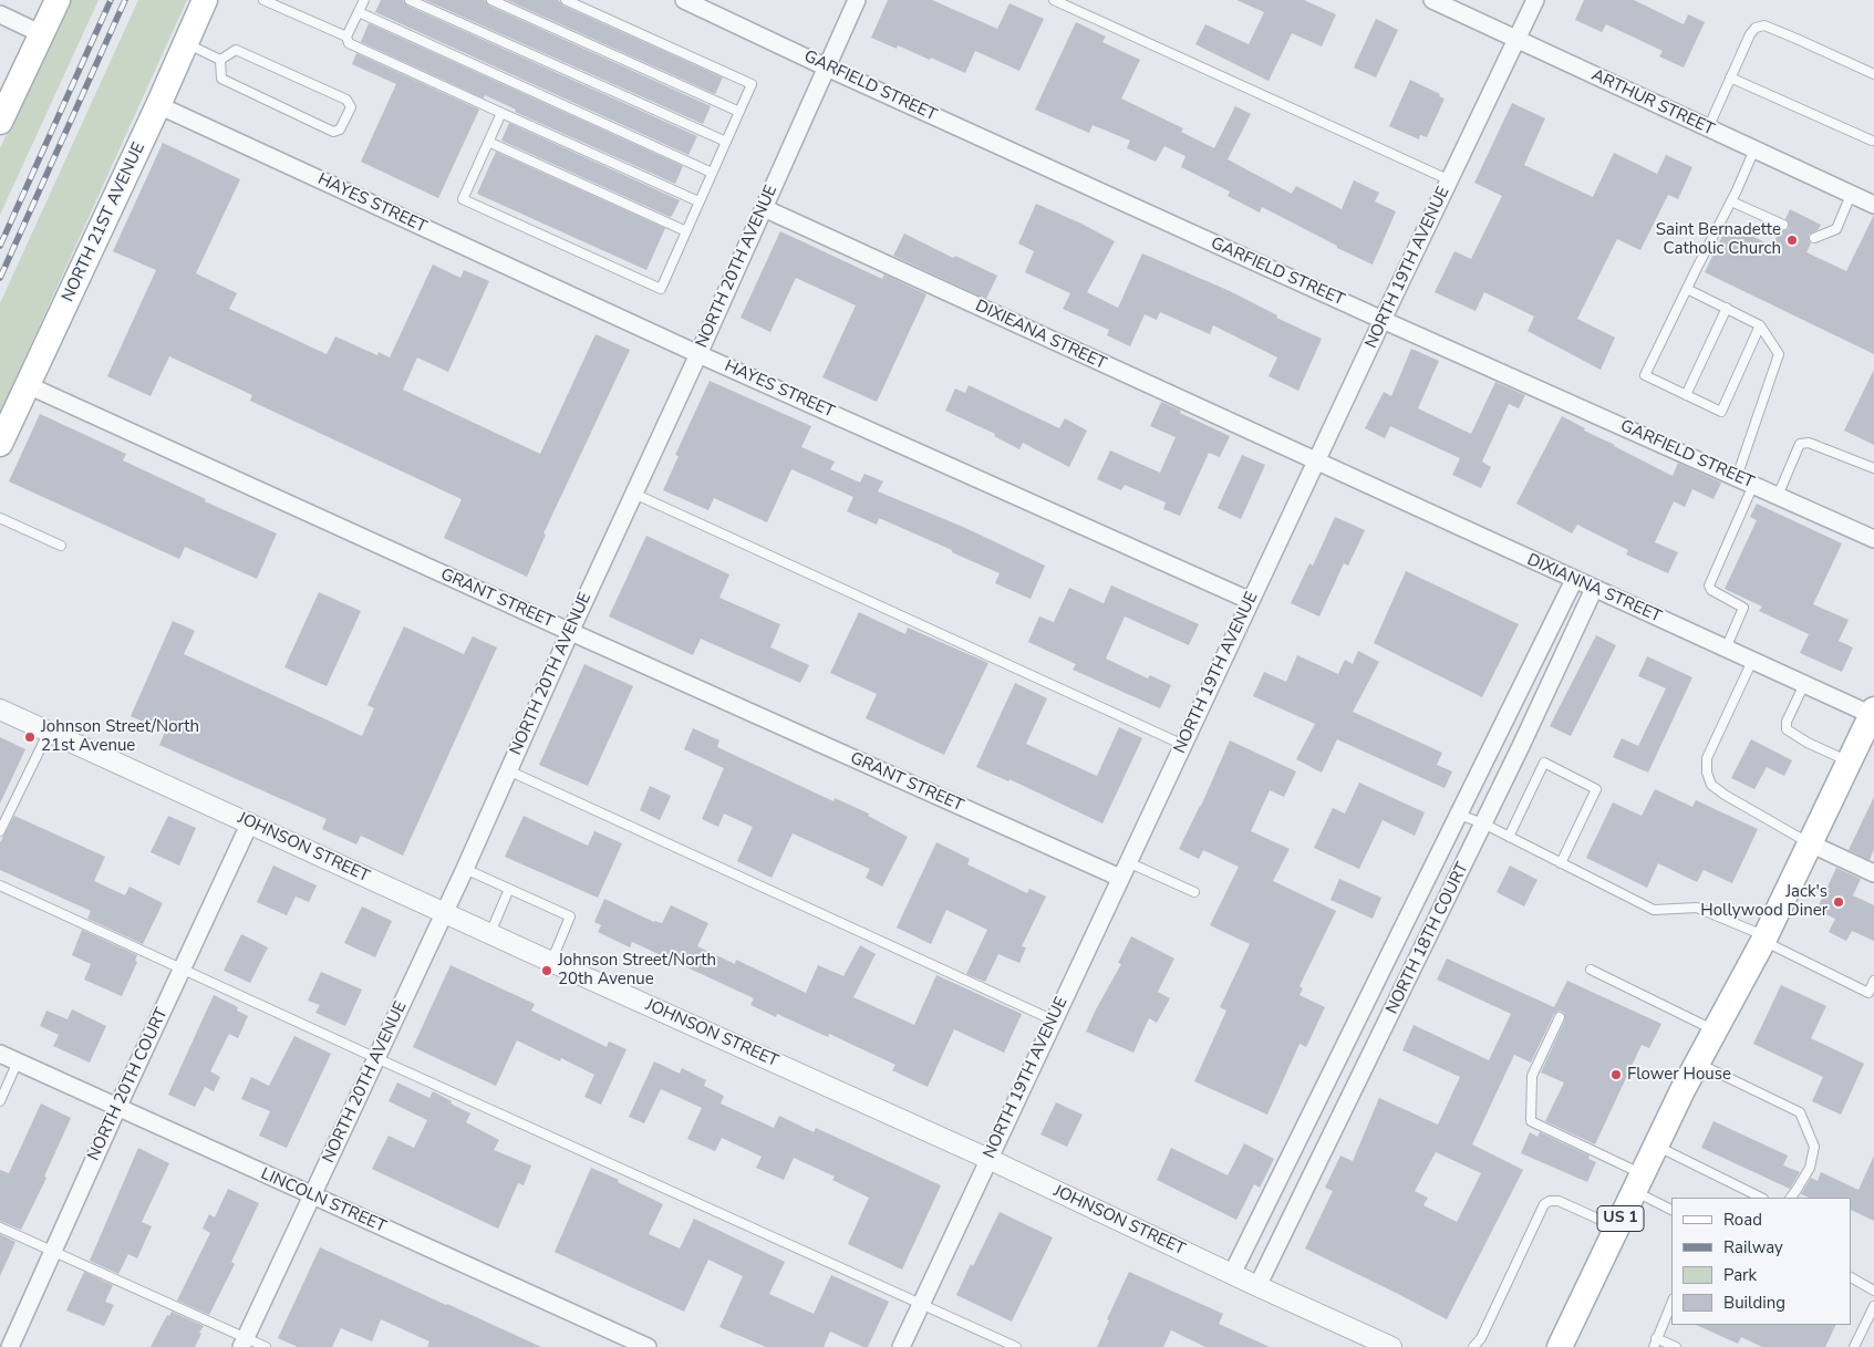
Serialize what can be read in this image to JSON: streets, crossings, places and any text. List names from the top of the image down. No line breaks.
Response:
{"streets":{"main road":["NORTH 21ST AVENUE","US 1"],"street":["GARFIELD STREET","ARTHUR STREET","HAYES STREET","NORTH 20TH AVENUE","NORTH 19TH AVENUE","DIXIEANA STREET","DIXIANNA STREET","GRANT STREET","JOHNSON STREET","NORTH 18TH COURT","NORTH 20TH COURT","LINCOLN STREET"]},"crossings":[["GARFIELD STREET","NORTH 20TH AVENUE"],["GARFIELD STREET","NORTH 19TH AVENUE"],["ARTHUR STREET","NORTH 19TH AVENUE"],["HAYES STREET","NORTH 21ST AVENUE"],["HAYES STREET","NORTH 20TH AVENUE"],["HAYES STREET","NORTH 19TH AVENUE"],["NORTH 21ST AVENUE","GRANT STREET"],["NORTH 20TH AVENUE","DIXIEANA STREET"],["NORTH 20TH AVENUE","GRANT STREET"],["NORTH 20TH AVENUE","JOHNSON STREET"],["NORTH 20TH AVENUE","LINCOLN STREET"],["NORTH 19TH AVENUE","DIXIEANA STREET"],["NORTH 19TH AVENUE","DIXIANNA STREET"],["NORTH 19TH AVENUE","GRANT STREET"],["NORTH 19TH AVENUE","JOHNSON STREET"],["DIXIEANA STREET","DIXIANNA STREET"],["DIXIANNA STREET","NORTH 18TH COURT"],["DIXIANNA STREET","US 1"],["JOHNSON STREET","NORTH 18TH COURT"],["JOHNSON STREET","NORTH 20TH COURT"],["NORTH 20TH COURT","LINCOLN STREET"]],"places":["Saint Bernadette Catholic Church","Johnson Street/North 21st Avenue","Jack's Hollywood Diner","Johnson Street/North 20th Avenue","Flower House"],"legend":["Road","Railway","Park","Building"]}
